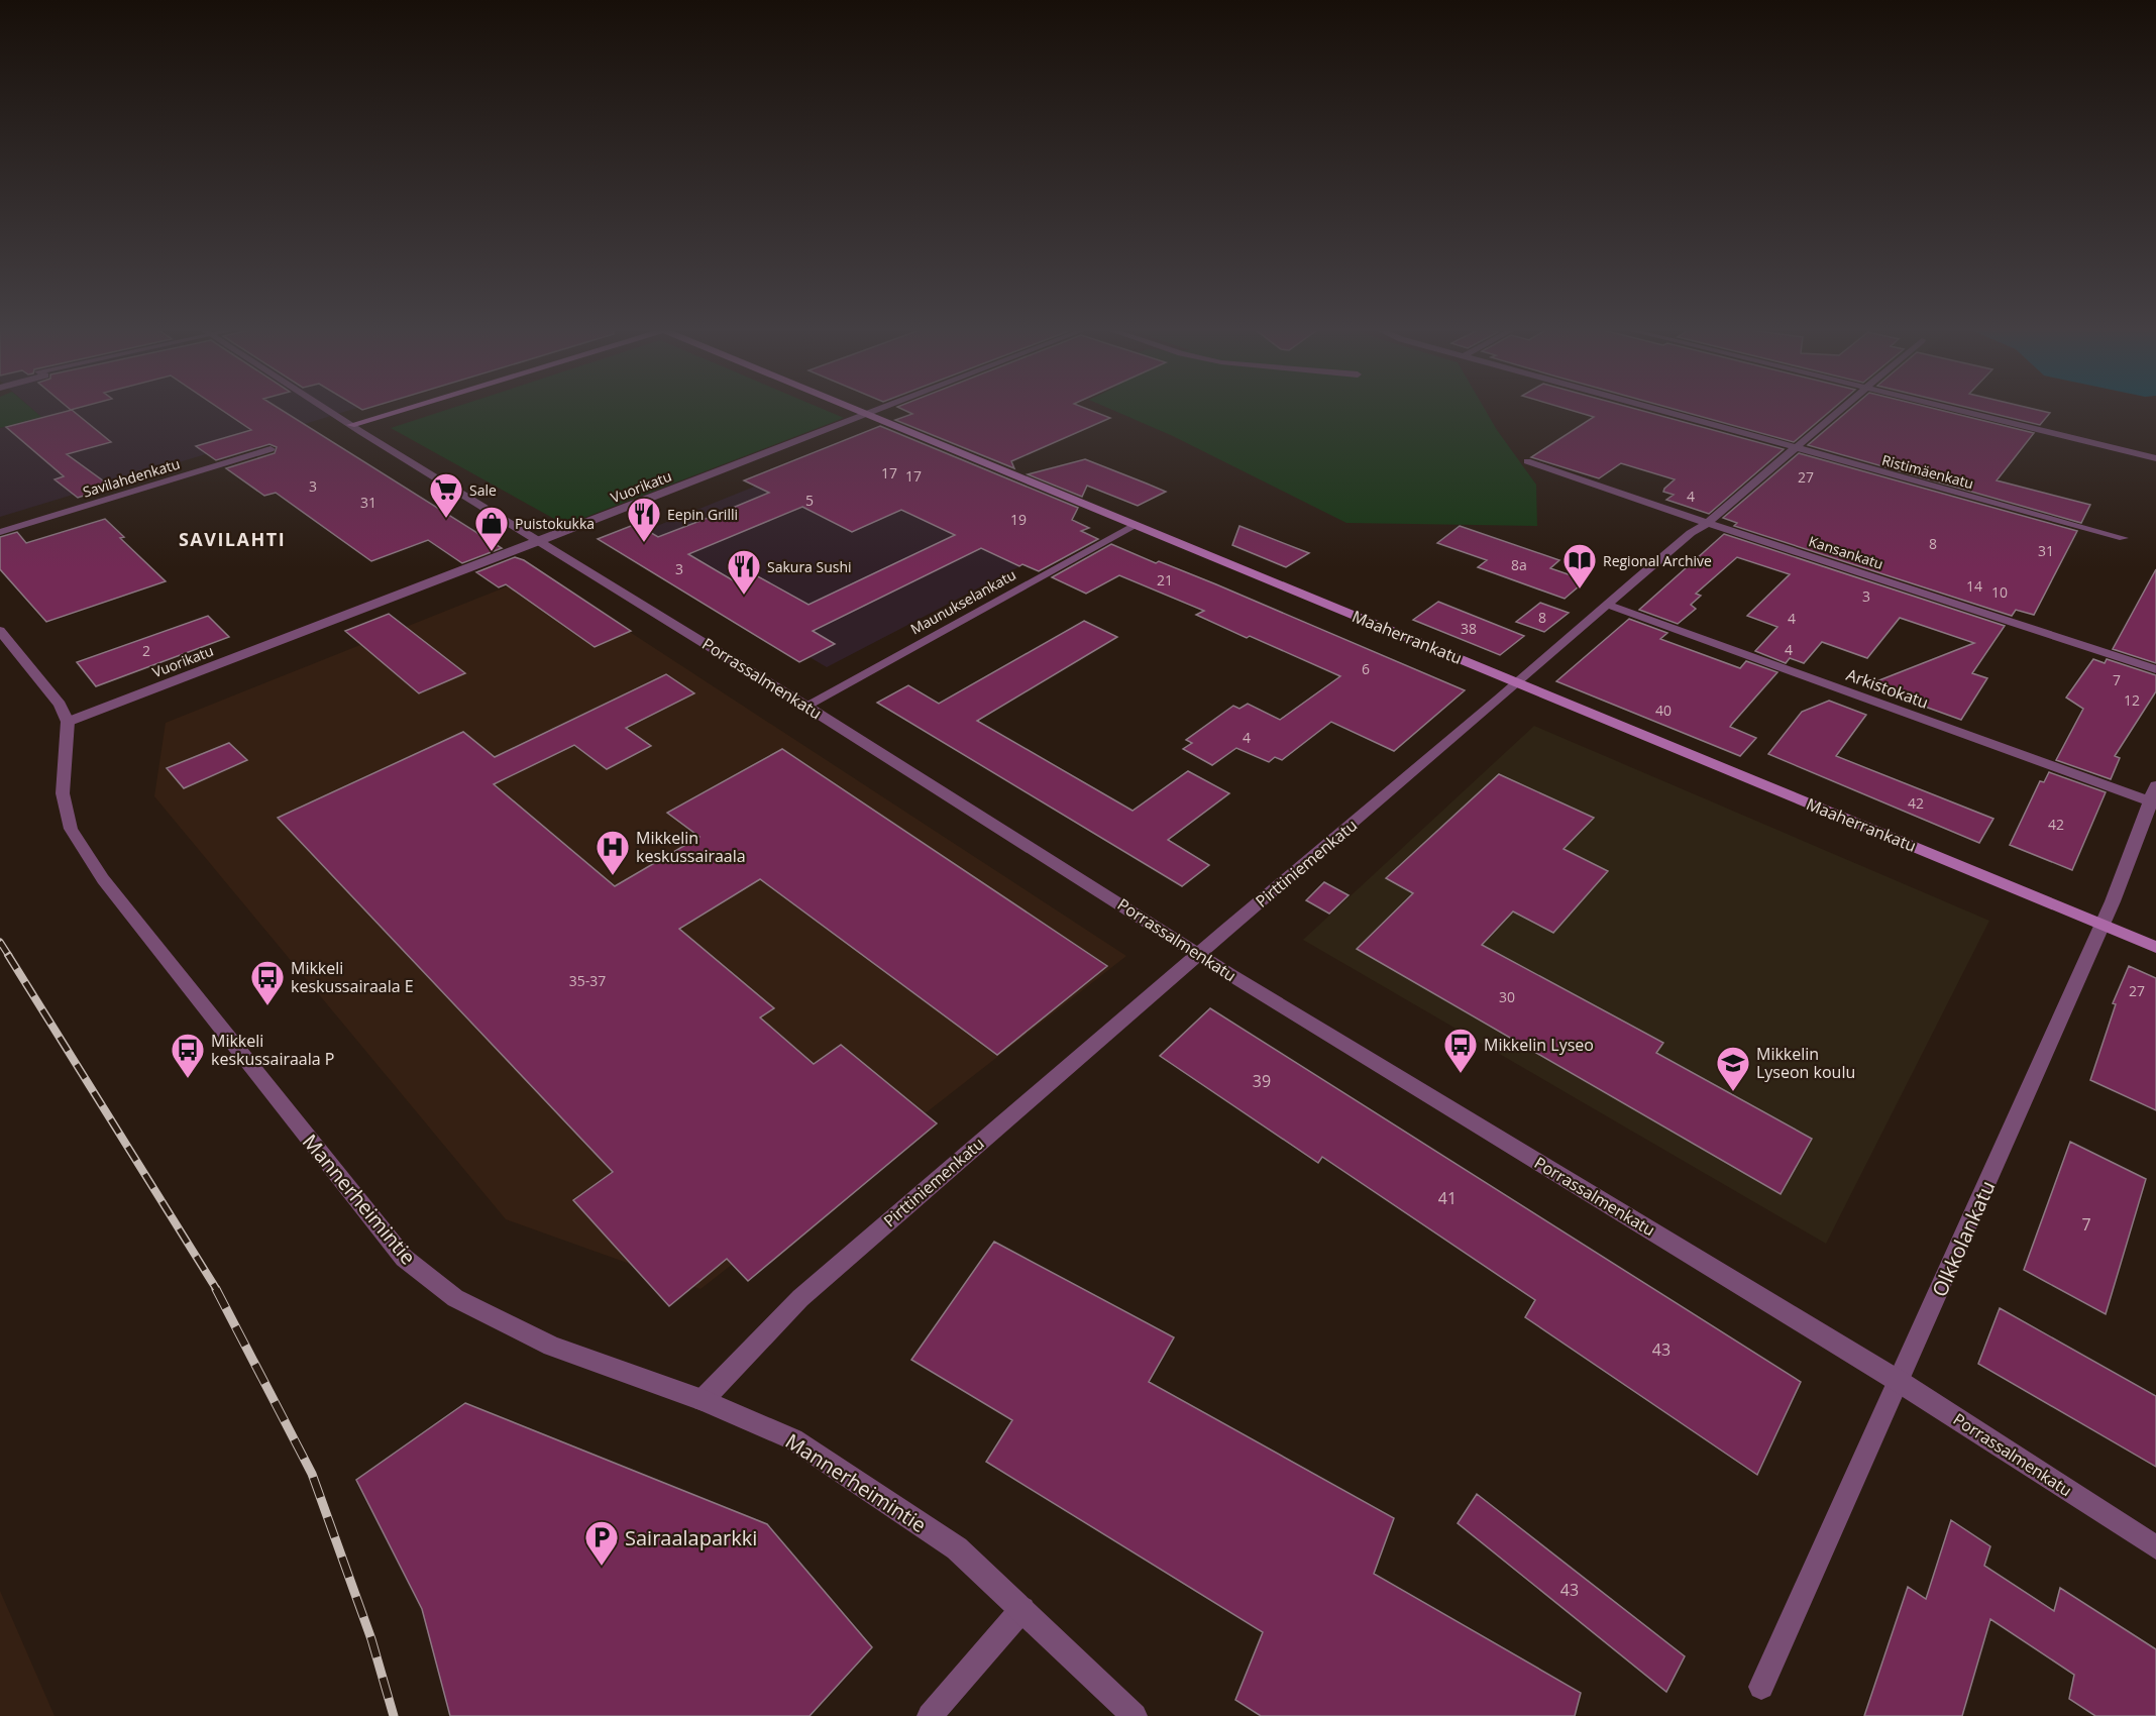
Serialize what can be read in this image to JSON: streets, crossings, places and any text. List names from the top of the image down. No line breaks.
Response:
{"streets":{"main road":["Maaherrankatu"],"street":["Ristimäenkatu","Savilahdenkatu","Vuorikatu","Kansankatu","Maunukselankatu","Porrassalmenkatu","Arkistokatu","Pirttiniemenkatu","Mannerheimintie","Olkkolankatu"]},"crossings":[["Ristimäenkatu","Pirttiniemenkatu"],["Vuorikatu","Maaherrankatu"],["Vuorikatu","Porrassalmenkatu"],["Vuorikatu","Mannerheimintie"],["Kansankatu","Pirttiniemenkatu"],["Maunukselankatu","Maaherrankatu"],["Maunukselankatu","Porrassalmenkatu"],["Maaherrankatu","Pirttiniemenkatu"],["Maaherrankatu","Olkkolankatu"],["Porrassalmenkatu","Pirttiniemenkatu"],["Porrassalmenkatu","Olkkolankatu"],["Arkistokatu","Pirttiniemenkatu"],["Arkistokatu","Olkkolankatu"],["Pirttiniemenkatu","Mannerheimintie"]],"districts":["SAVILAHTI"],"places":{"supermarket":["Sale"],"restaurant":["Eepin Grilli","Sakura Sushi"],"shop":["Puistokukka"],"library":["Regional Archive"],"hospital":["Mikkelin keskussairaala"],"bus stop":["Mikkeli keskussairaala E","Mikkelin Lyseo","Mikkeli keskussairaala P"],"school or university":["Mikkelin Lyseon koulu"],"parking":["Sairaalaparkki"]},"house_numbers":["17","17","27","3","4","5","31","19","8","31","8a","3","21","14","10","3","8","4","38","4","2","6","7","12","40","4","42","42","35-37","27","30","39","41","7","43","43"]}
